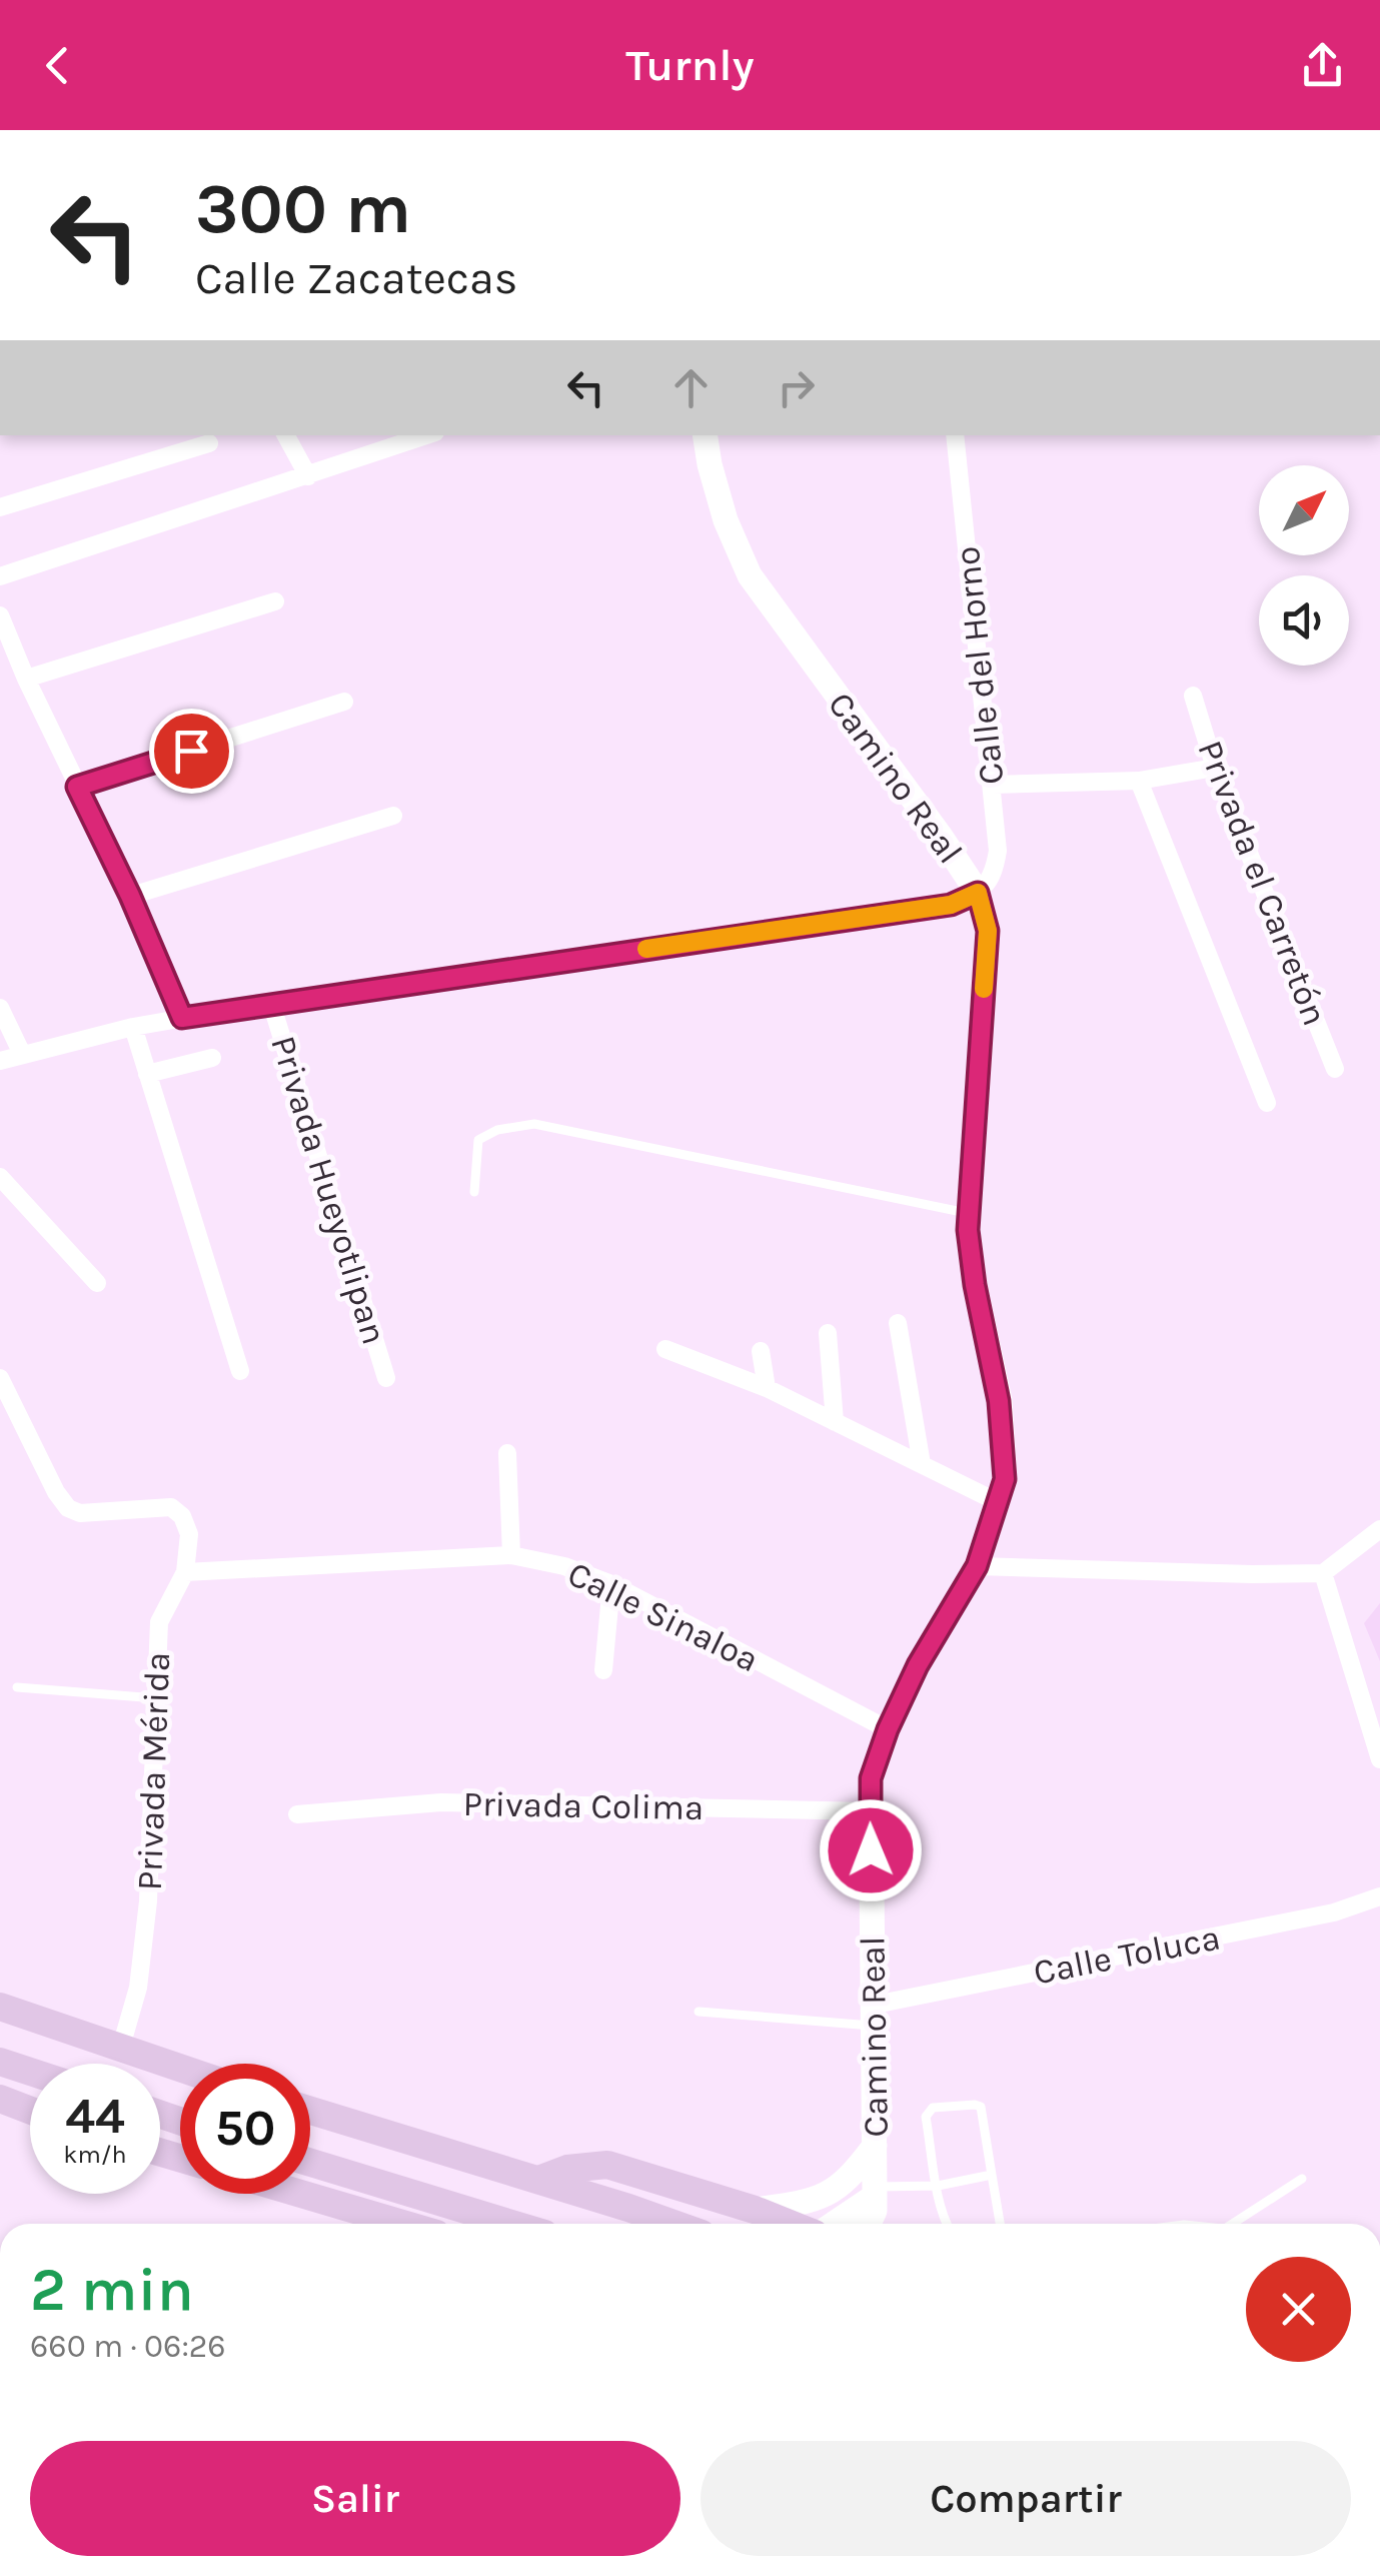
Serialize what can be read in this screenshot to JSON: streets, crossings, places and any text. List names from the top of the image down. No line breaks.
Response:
{"streets":{"main road":["Camino Real"],"street":["Calle del Horno","Privada el Carretón","Privada Hueyotlipan","Calle Sinaloa","Privada Mérida","Privada Colima","Calle Toluca"]},"crossings":[["Calle del Horno","Camino Real"],["Camino Real","Calle Sinaloa"],["Camino Real","Privada Colima"],["Camino Real","Calle Toluca"],["Calle Sinaloa","Privada Mérida"]],"north":"top right","page":{"header":"Turnly","turn":["300 m","Calle Zacatecas"],"speed":"44 km/h","limit":"50","heading":["2 min","660 m · 06:26"],"buttons":["Salir","Compartir"]}}
